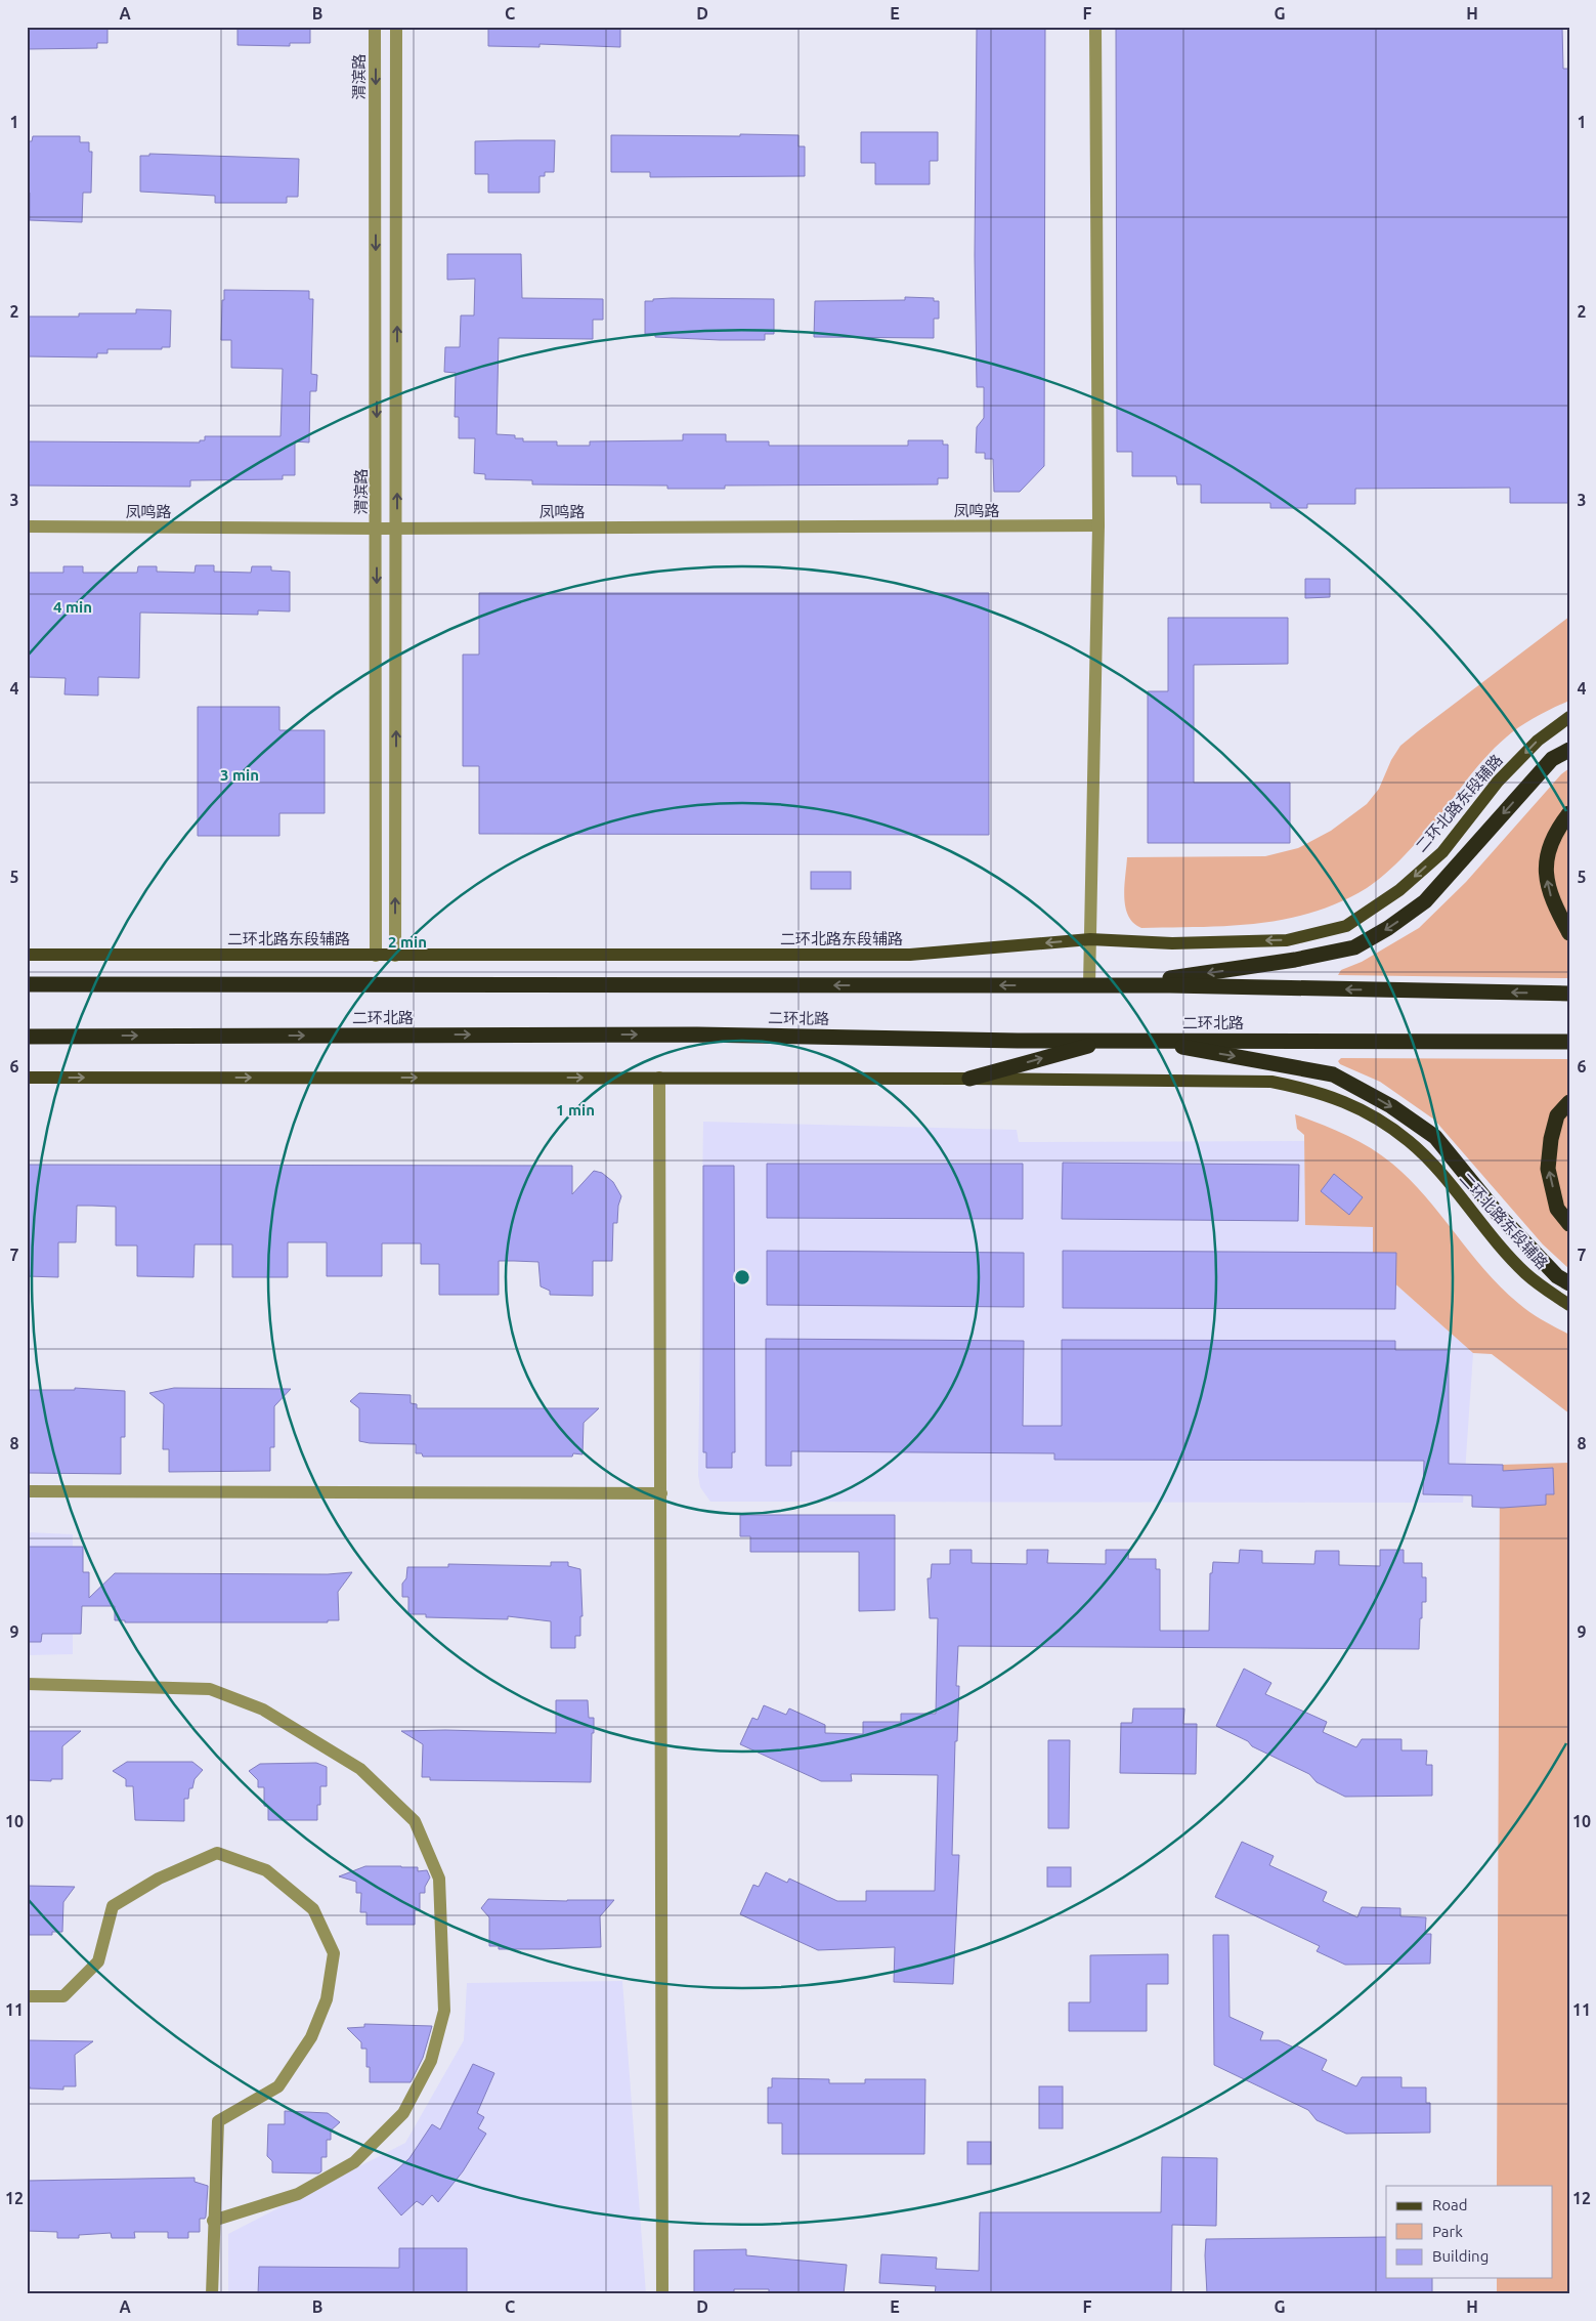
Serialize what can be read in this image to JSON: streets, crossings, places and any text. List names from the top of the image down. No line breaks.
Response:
{"streets":{"highway":["二环北路"],"main road":["二环北路东段辅路"],"street":["渭滨路","凤鸣路"]},"crossings":[["渭滨路","凤鸣路"],["渭滨路","二环北路东段辅路"]],"legend":["Road","Park","Building"],"grid":{"columns":["A","B","C","D","E","F","G","H"],"rows":["1","2","3","4","5","6","7","8","9","10","11","12"]},"rings":["4 min","3 min","2 min","1 min"]}
